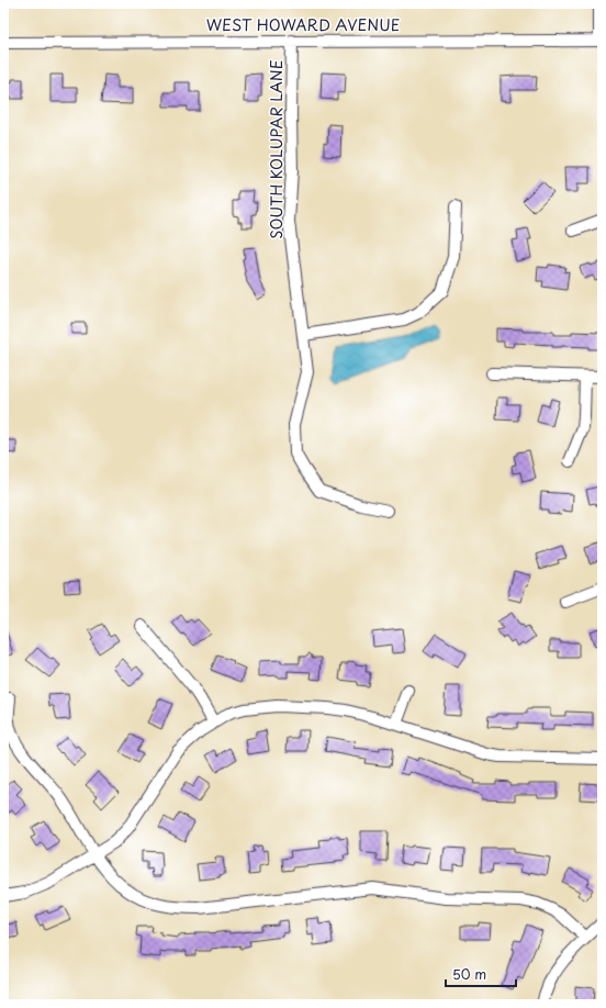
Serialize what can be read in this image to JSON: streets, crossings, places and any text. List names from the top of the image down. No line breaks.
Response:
{"streets":{"street":["WEST HOWARD AVENUE","SOUTH KOLUPAR LANE"]},"crossings":[["WEST HOWARD AVENUE","SOUTH KOLUPAR LANE"]],"scale_bar":"50 m"}
